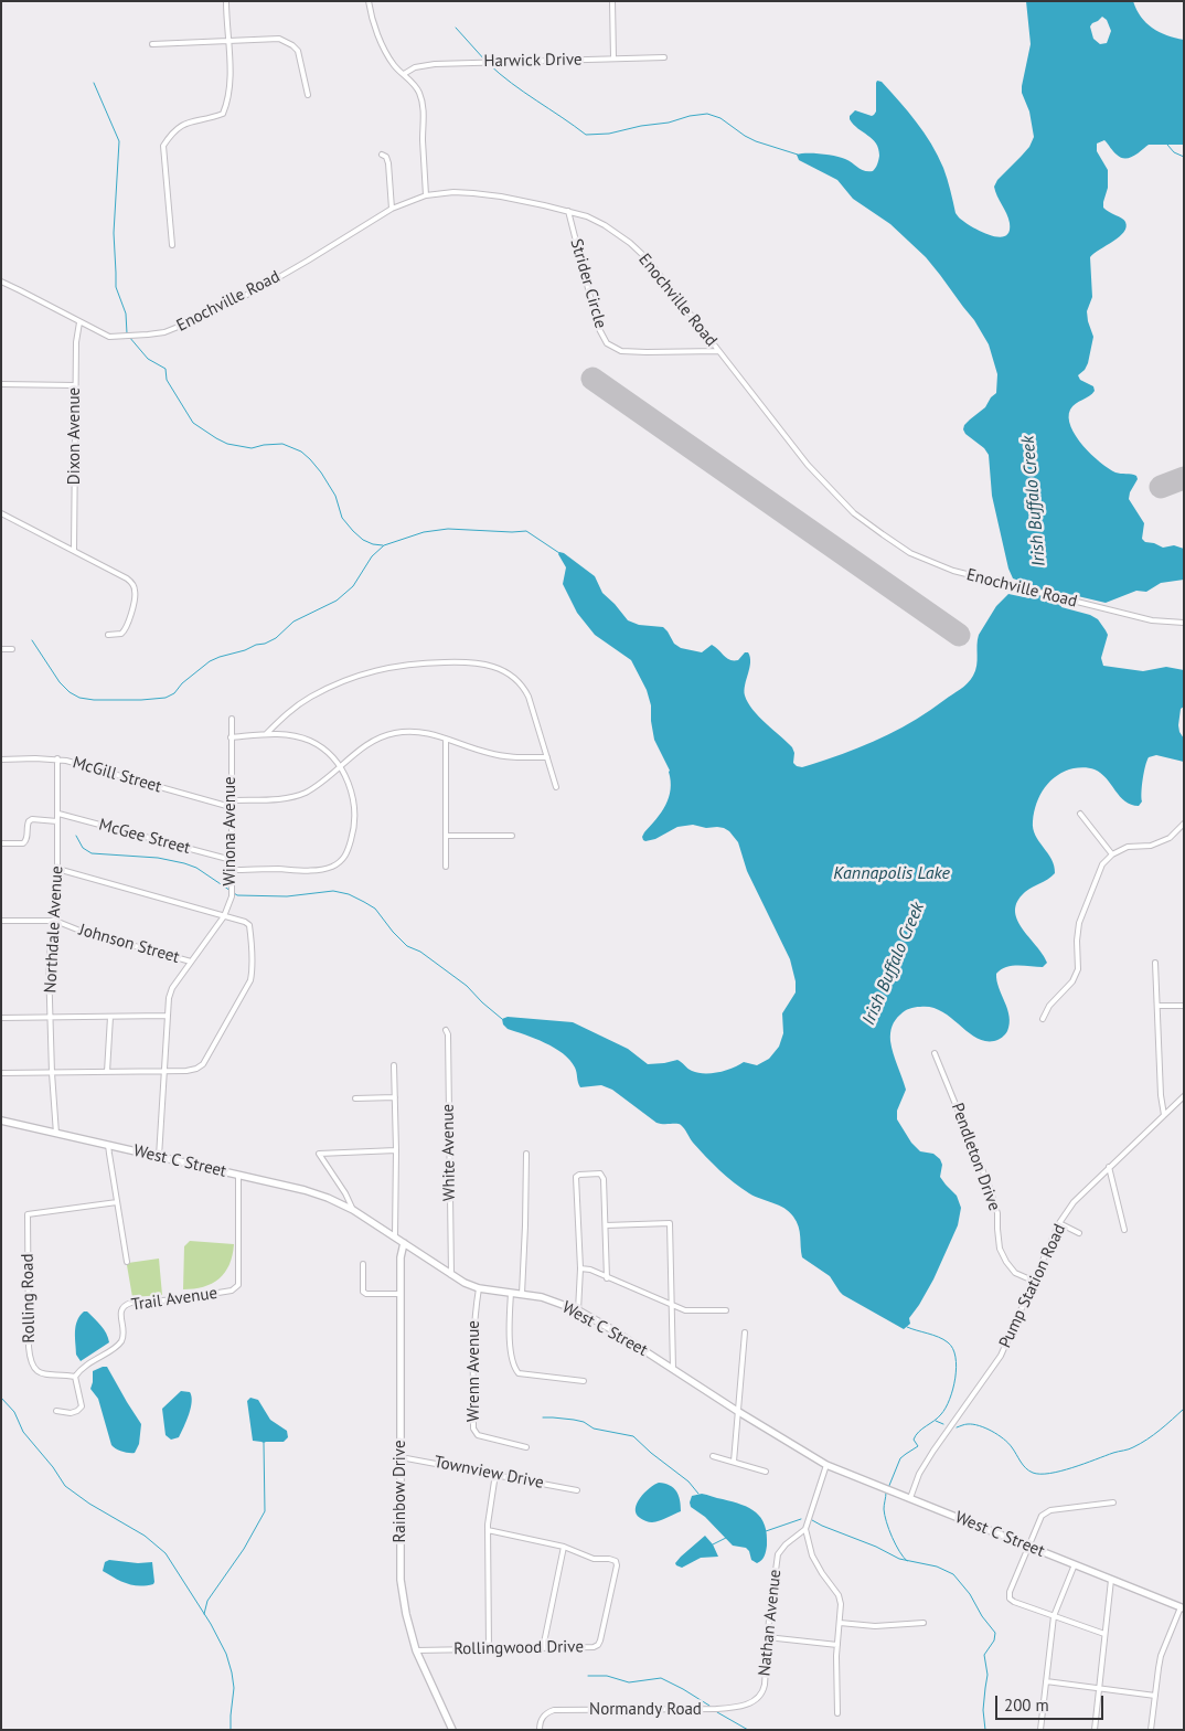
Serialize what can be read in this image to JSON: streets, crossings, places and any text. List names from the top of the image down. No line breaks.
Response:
{"streets":{"main road":["West C Street","Rainbow Drive"],"street":["Harwick Drive","Strider Circle","Enochville Road","Dixon Avenue","McGill Street","Winona Avenue","McGee Street","Northdale Avenue","Johnson Street","White Avenue","Pendleton Drive","Pump Station Road","Rolling Road","Trail Avenue","Wrenn Avenue","Townview Drive","Nathan Avenue","Rollingwood Drive","Normandy Road"]},"crossings":[["Strider Circle","Enochville Road"],["Enochville Road","Dixon Avenue"],["McGill Street","Winona Avenue"],["McGill Street","Northdale Avenue"],["Winona Avenue","McGee Street"],["Winona Avenue","Johnson Street"],["Winona Avenue","West C Street"],["McGee Street","Northdale Avenue"],["Northdale Avenue","Johnson Street"],["Northdale Avenue","West C Street"],["White Avenue","West C Street"],["Pendleton Drive","Pump Station Road"],["West C Street","Pump Station Road"],["West C Street","Trail Avenue"],["West C Street","Wrenn Avenue"],["West C Street","Rainbow Drive"],["Rolling Road","Trail Avenue"],["Townview Drive","Rainbow Drive"],["Rainbow Drive","Rollingwood Drive"],["Nathan Avenue","Normandy Road"]],"water":["Irish Buffalo Creek","Kannapolis Lake"],"scale_bar":"200 m"}
